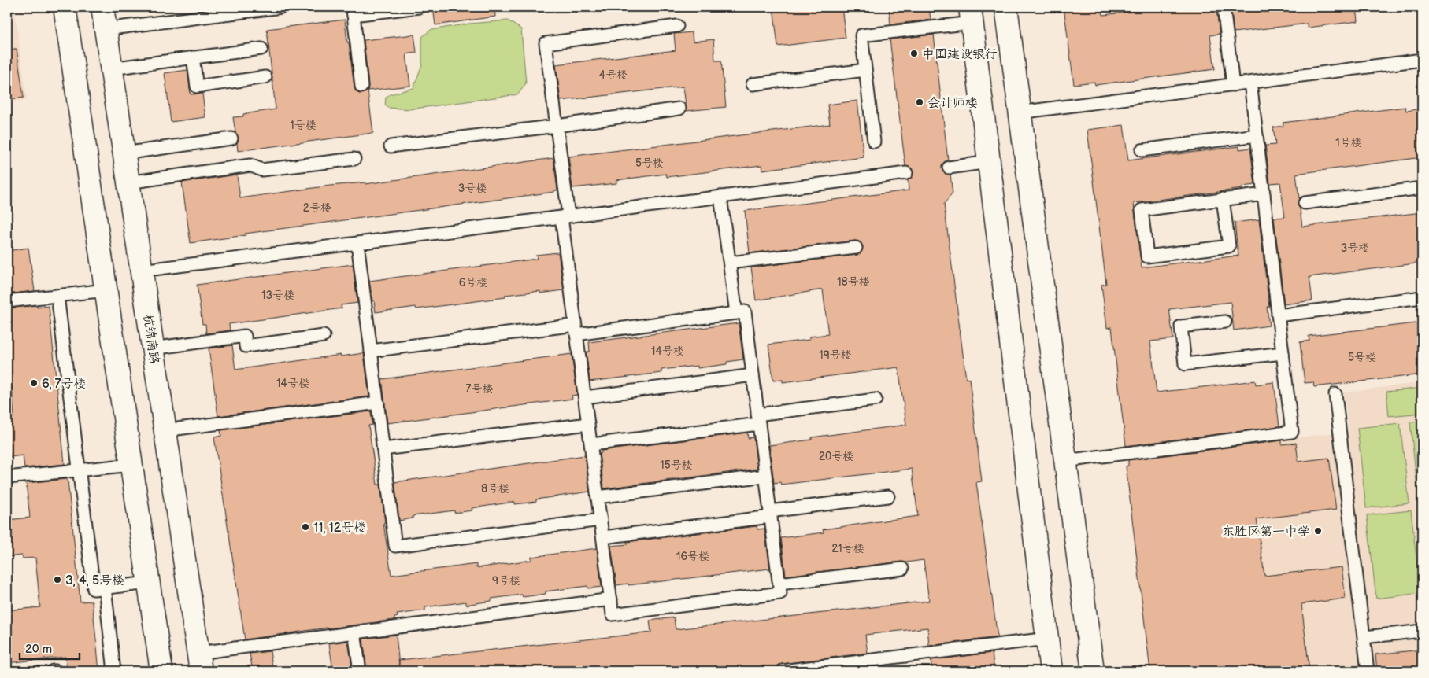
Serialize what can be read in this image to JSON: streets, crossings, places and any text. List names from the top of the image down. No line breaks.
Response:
{"streets":{"main road":["杭锦南路"]},"places":["中国建设银行","会计师楼","6, 7号楼","11, 12号楼","东胜区第一中学","3, 4, 5号楼"],"house_numbers":["4号楼","1号楼","1号楼","5号楼","3号楼","2号楼","3号楼","18号楼","6号楼","13号楼","14号楼","19号楼","5号楼","14号楼","7号楼","20号楼","15号楼","8号楼","21号楼","16号楼","9号楼"],"scale_bar":"20 m"}
